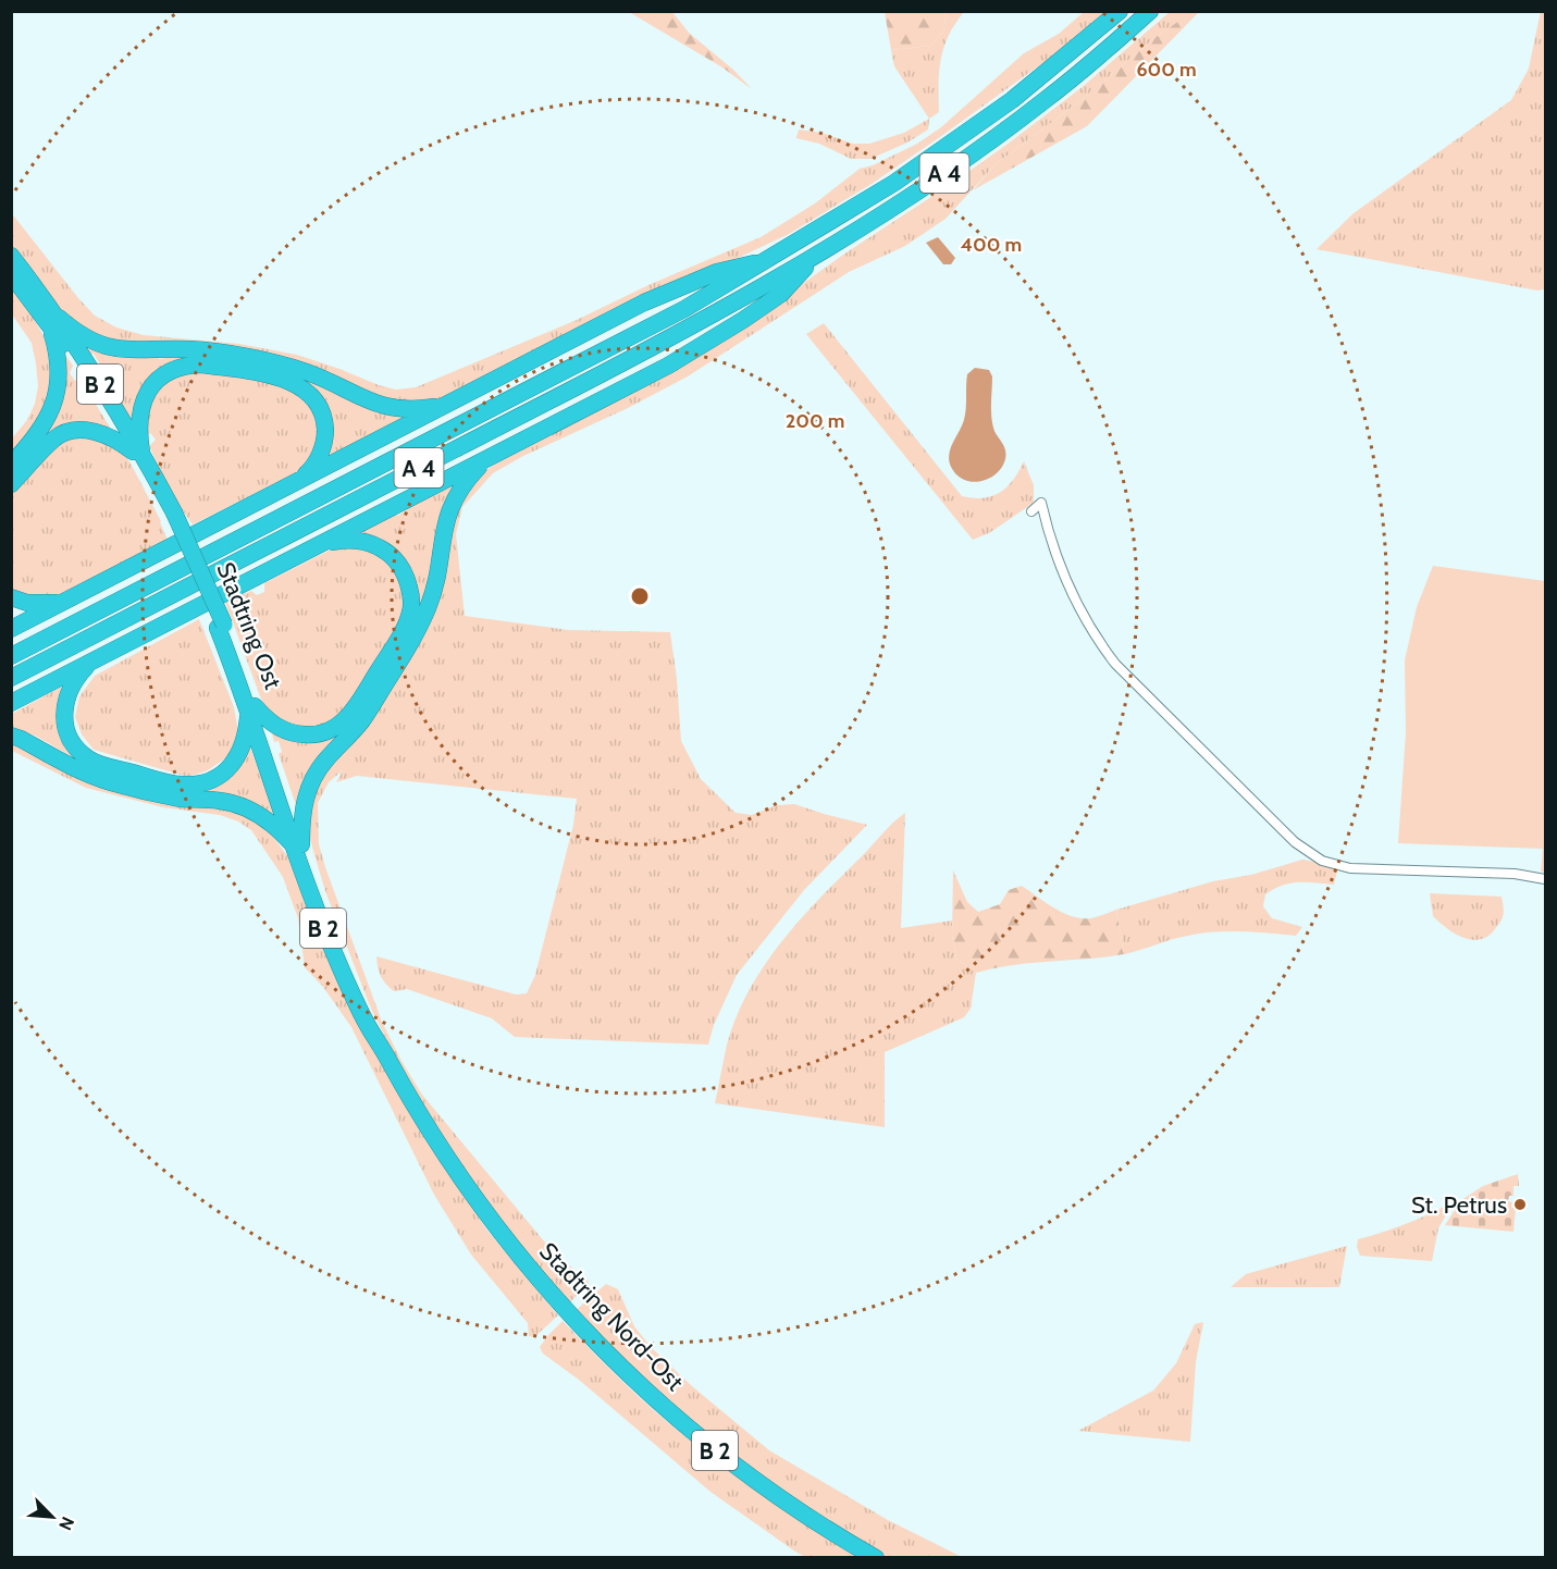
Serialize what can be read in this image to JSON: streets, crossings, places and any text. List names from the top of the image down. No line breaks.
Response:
{"streets":{"highway":["A 4","B 2","Stadtring Ost","Stadtring Nord-Ost"]},"crossings":[["B 2","Stadtring Ost"],["B 2","Stadtring Nord-Ost"]],"places":["St. Petrus"],"north":"bottom right","rings":["600 m","400 m","200 m"]}
